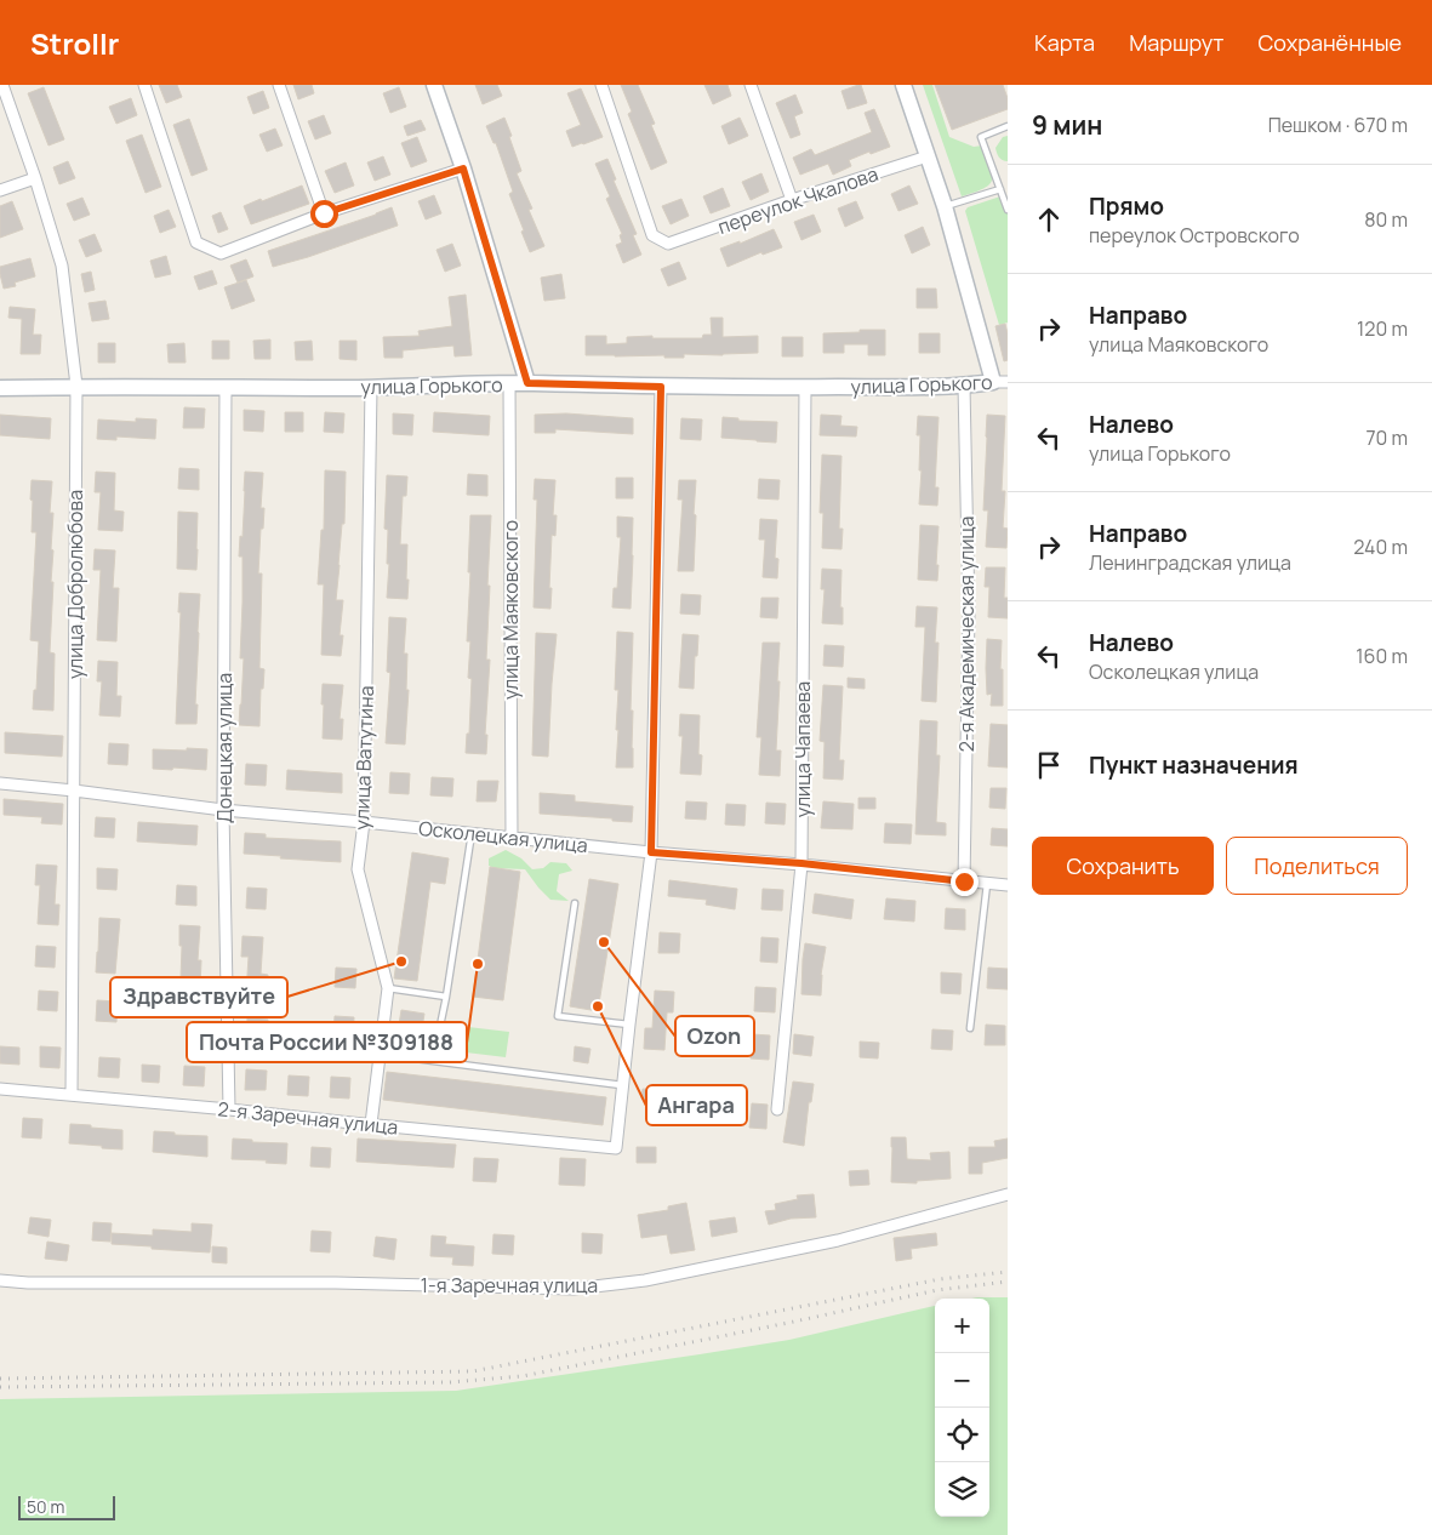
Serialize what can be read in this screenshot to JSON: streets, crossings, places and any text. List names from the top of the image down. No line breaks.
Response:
{"streets":{"street":["переулок Чкалова","улица Горького","улица Добролюбова","улица Маяковского","2-я Академическая улица","Донецкая улица","улица Чапаева","улица Ватутина","Осколецкая улица","2-я Заречная улица","1-я Заречная улица"]},"crossings":[["улица Горького","улица Добролюбова"],["улица Горького","улица Маяковского"],["улица Горького","2-я Академическая улица"],["улица Горького","Донецкая улица"],["улица Горького","улица Чапаева"],["улица Горького","улица Ватутина"],["улица Добролюбова","Осколецкая улица"],["улица Добролюбова","2-я Заречная улица"],["улица Маяковского","Осколецкая улица"],["2-я Академическая улица","Осколецкая улица"],["Донецкая улица","Осколецкая улица"],["Донецкая улица","2-я Заречная улица"],["улица Чапаева","Осколецкая улица"],["улица Ватутина","Осколецкая улица"],["улица Ватутина","2-я Заречная улица"]],"places":["Ozon","Здравствуйте","Почта России №309188","Ангара"],"scale_bar":"50 m","page":{"header":"Strollr","nav":["Карта","Маршрут","Сохранённые"],"heading":["9 мин","Пешком · 670 m"],"list":[["Прямо","переулок Островского","80 m"],["Направо","улица Маяковского","120 m"],["Налево","улица Горького","70 m"],["Направо","Ленинградская улица","240 m"],["Налево","Осколецкая улица","160 m"],"Пункт назначения"],"buttons":["Сохранить","Поделиться"],"map_buttons":["+","−"],"scale":"50 m"}}
